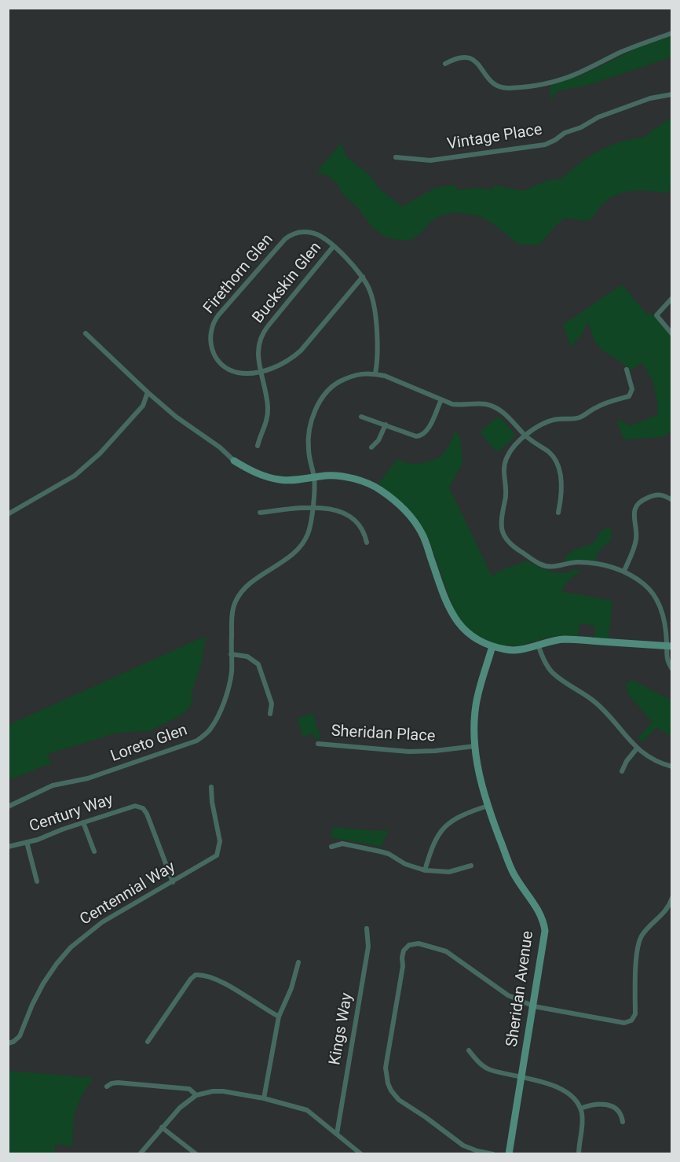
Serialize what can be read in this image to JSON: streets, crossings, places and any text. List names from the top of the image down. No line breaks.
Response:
{"streets":{"street":["Vintage Place","Firethorn Glen","Buckskin Glen","Sheridan Place","Loreto Glen","Century Way","Centennial Way","Sheridan Avenue","Kings Way"]},"crossings":[["Firethorn Glen","Buckskin Glen"],["Firethorn Glen","Loreto Glen"],["Sheridan Place","Sheridan Avenue"],["Century Way","Centennial Way"]]}
